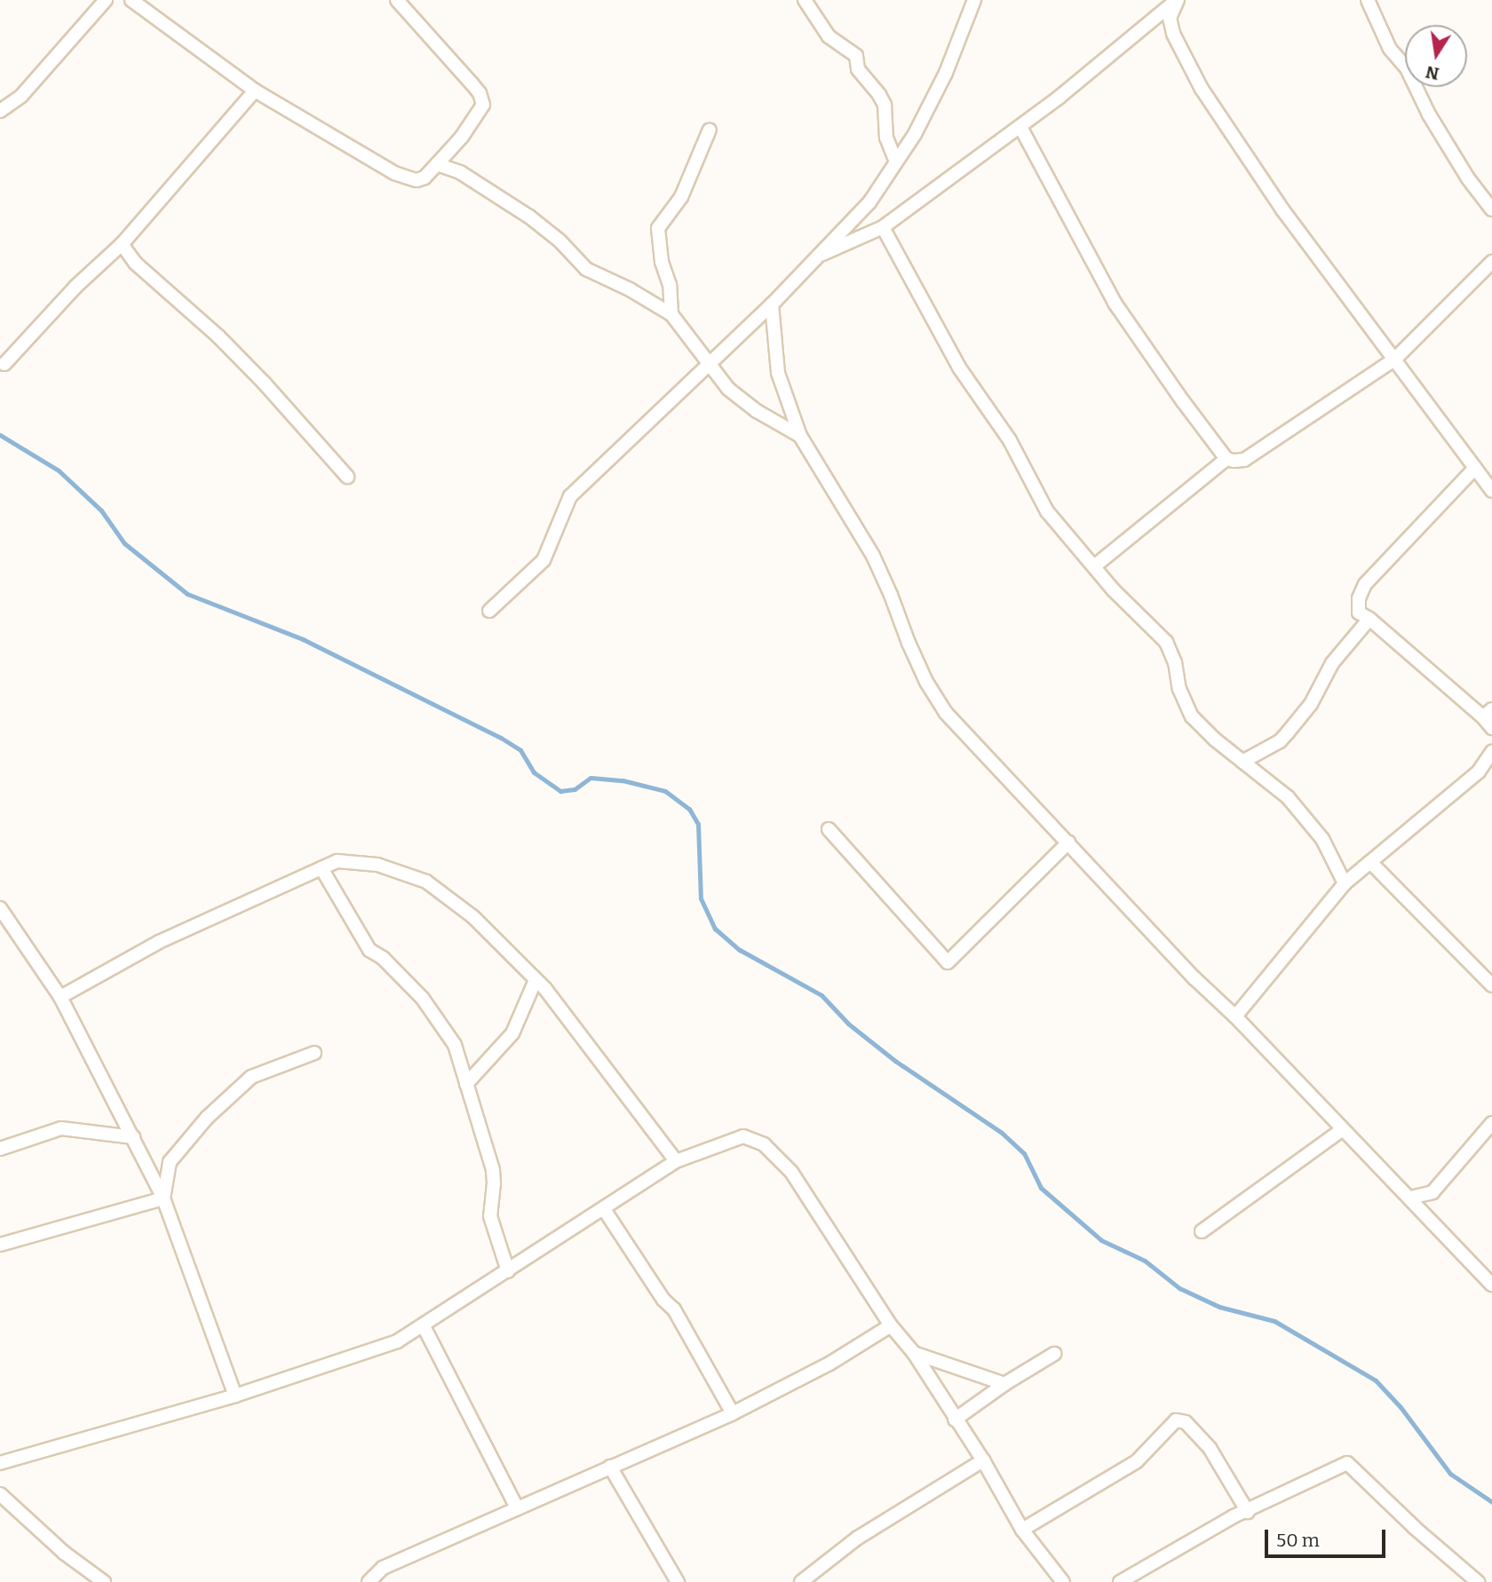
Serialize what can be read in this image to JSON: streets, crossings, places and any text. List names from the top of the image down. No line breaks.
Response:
{"scale_bar":"50 m","north":"bottom"}
